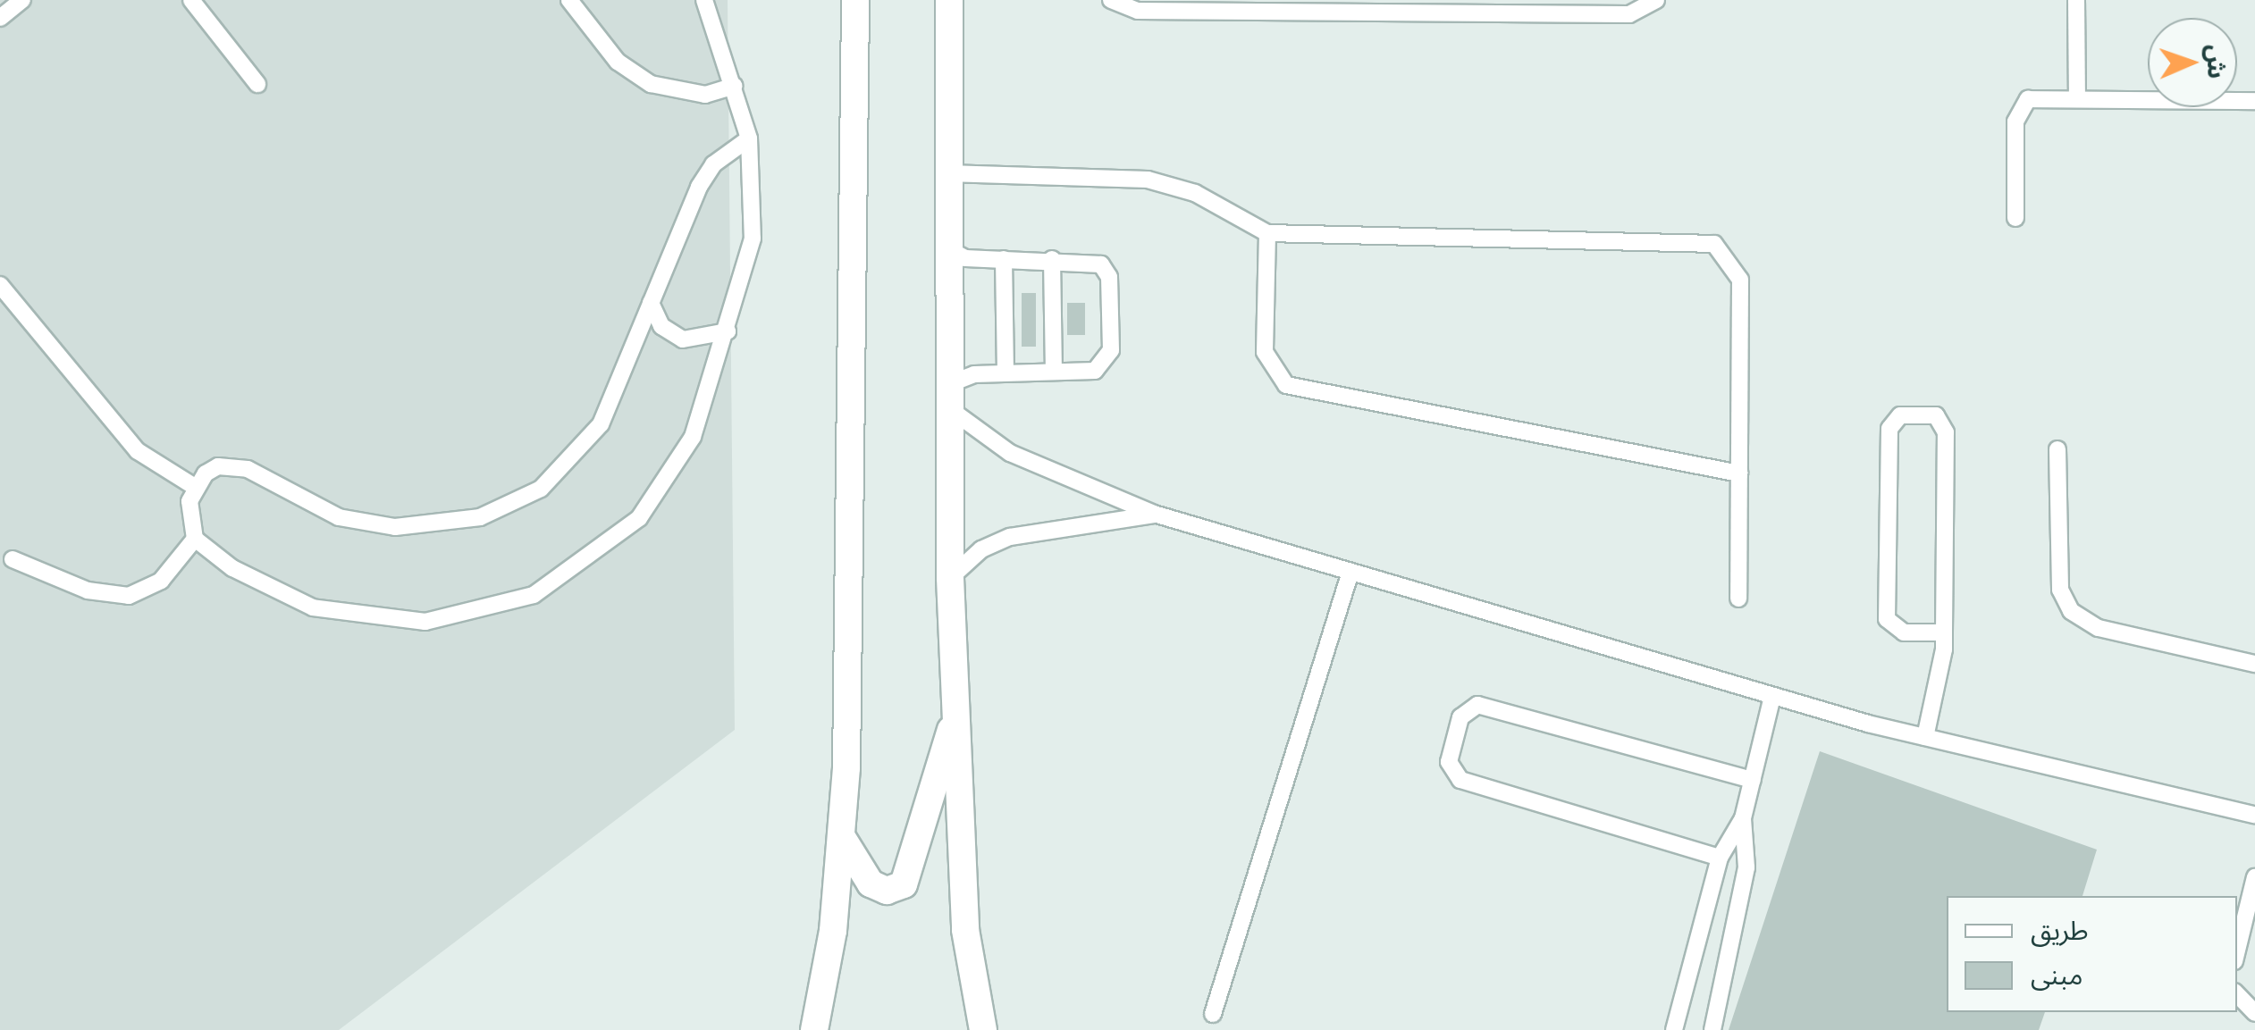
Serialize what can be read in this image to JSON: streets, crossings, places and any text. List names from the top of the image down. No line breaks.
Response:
{"legend":["طريق","مبنى"],"north":"right"}
